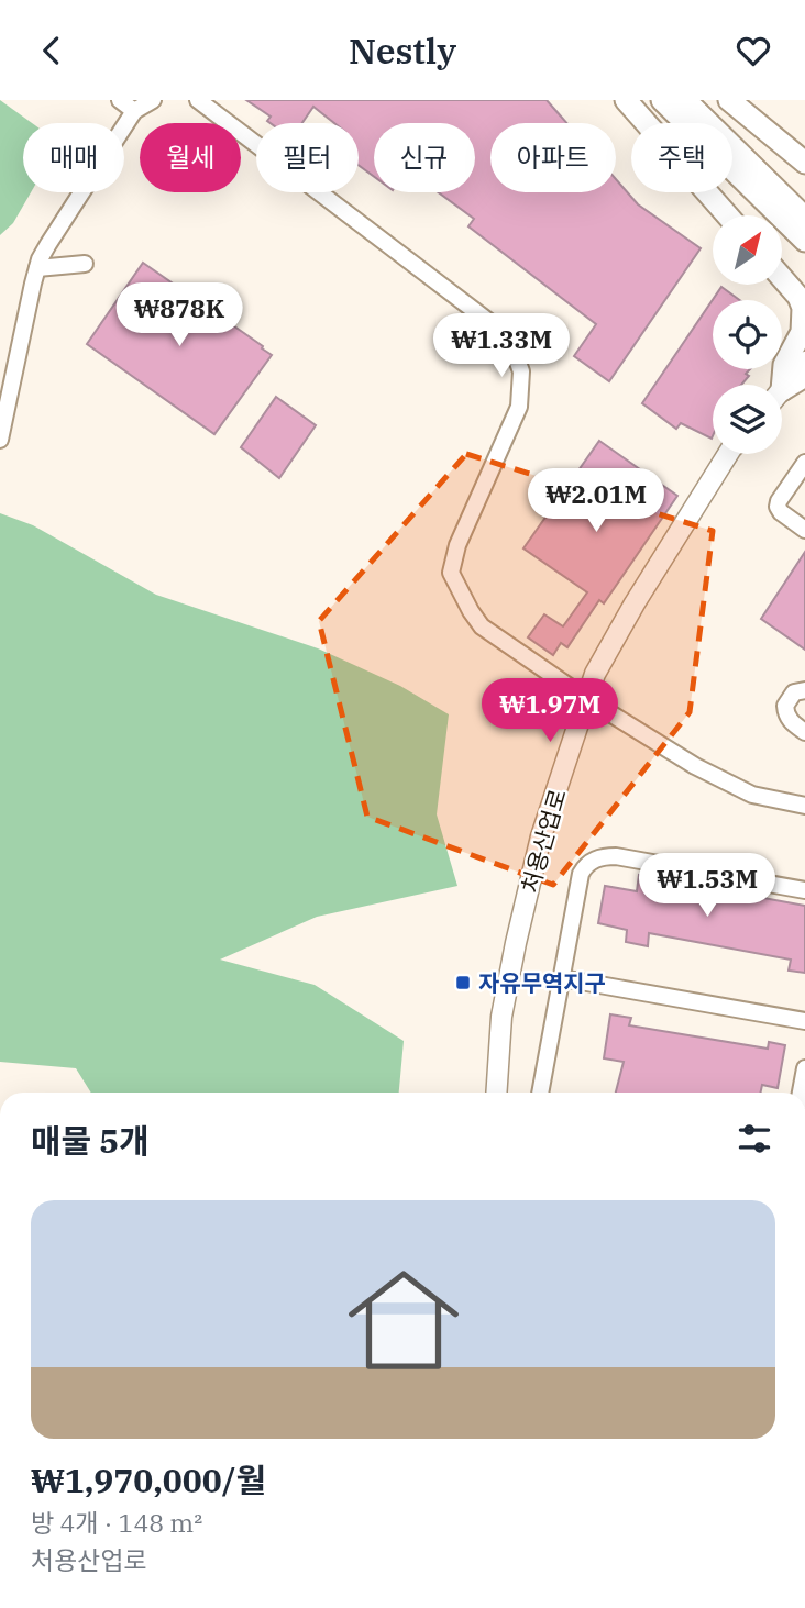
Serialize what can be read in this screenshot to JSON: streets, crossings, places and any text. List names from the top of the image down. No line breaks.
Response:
{"streets":{"main road":["처용산업로"]},"places":{"transit":["자유무역지구"]},"north":"top right","page":{"header":"Nestly","chip":["매매","월세","필터","신규","아파트","주택"],"price":["₩878K","₩1.33M","₩2.01M","₩1.97M","₩1.53M"],"heading":"매물 5개","list":[{"name":"₩1,970,000/월","note":"방 4개 · 148 m² · 처용산업로"}]}}
